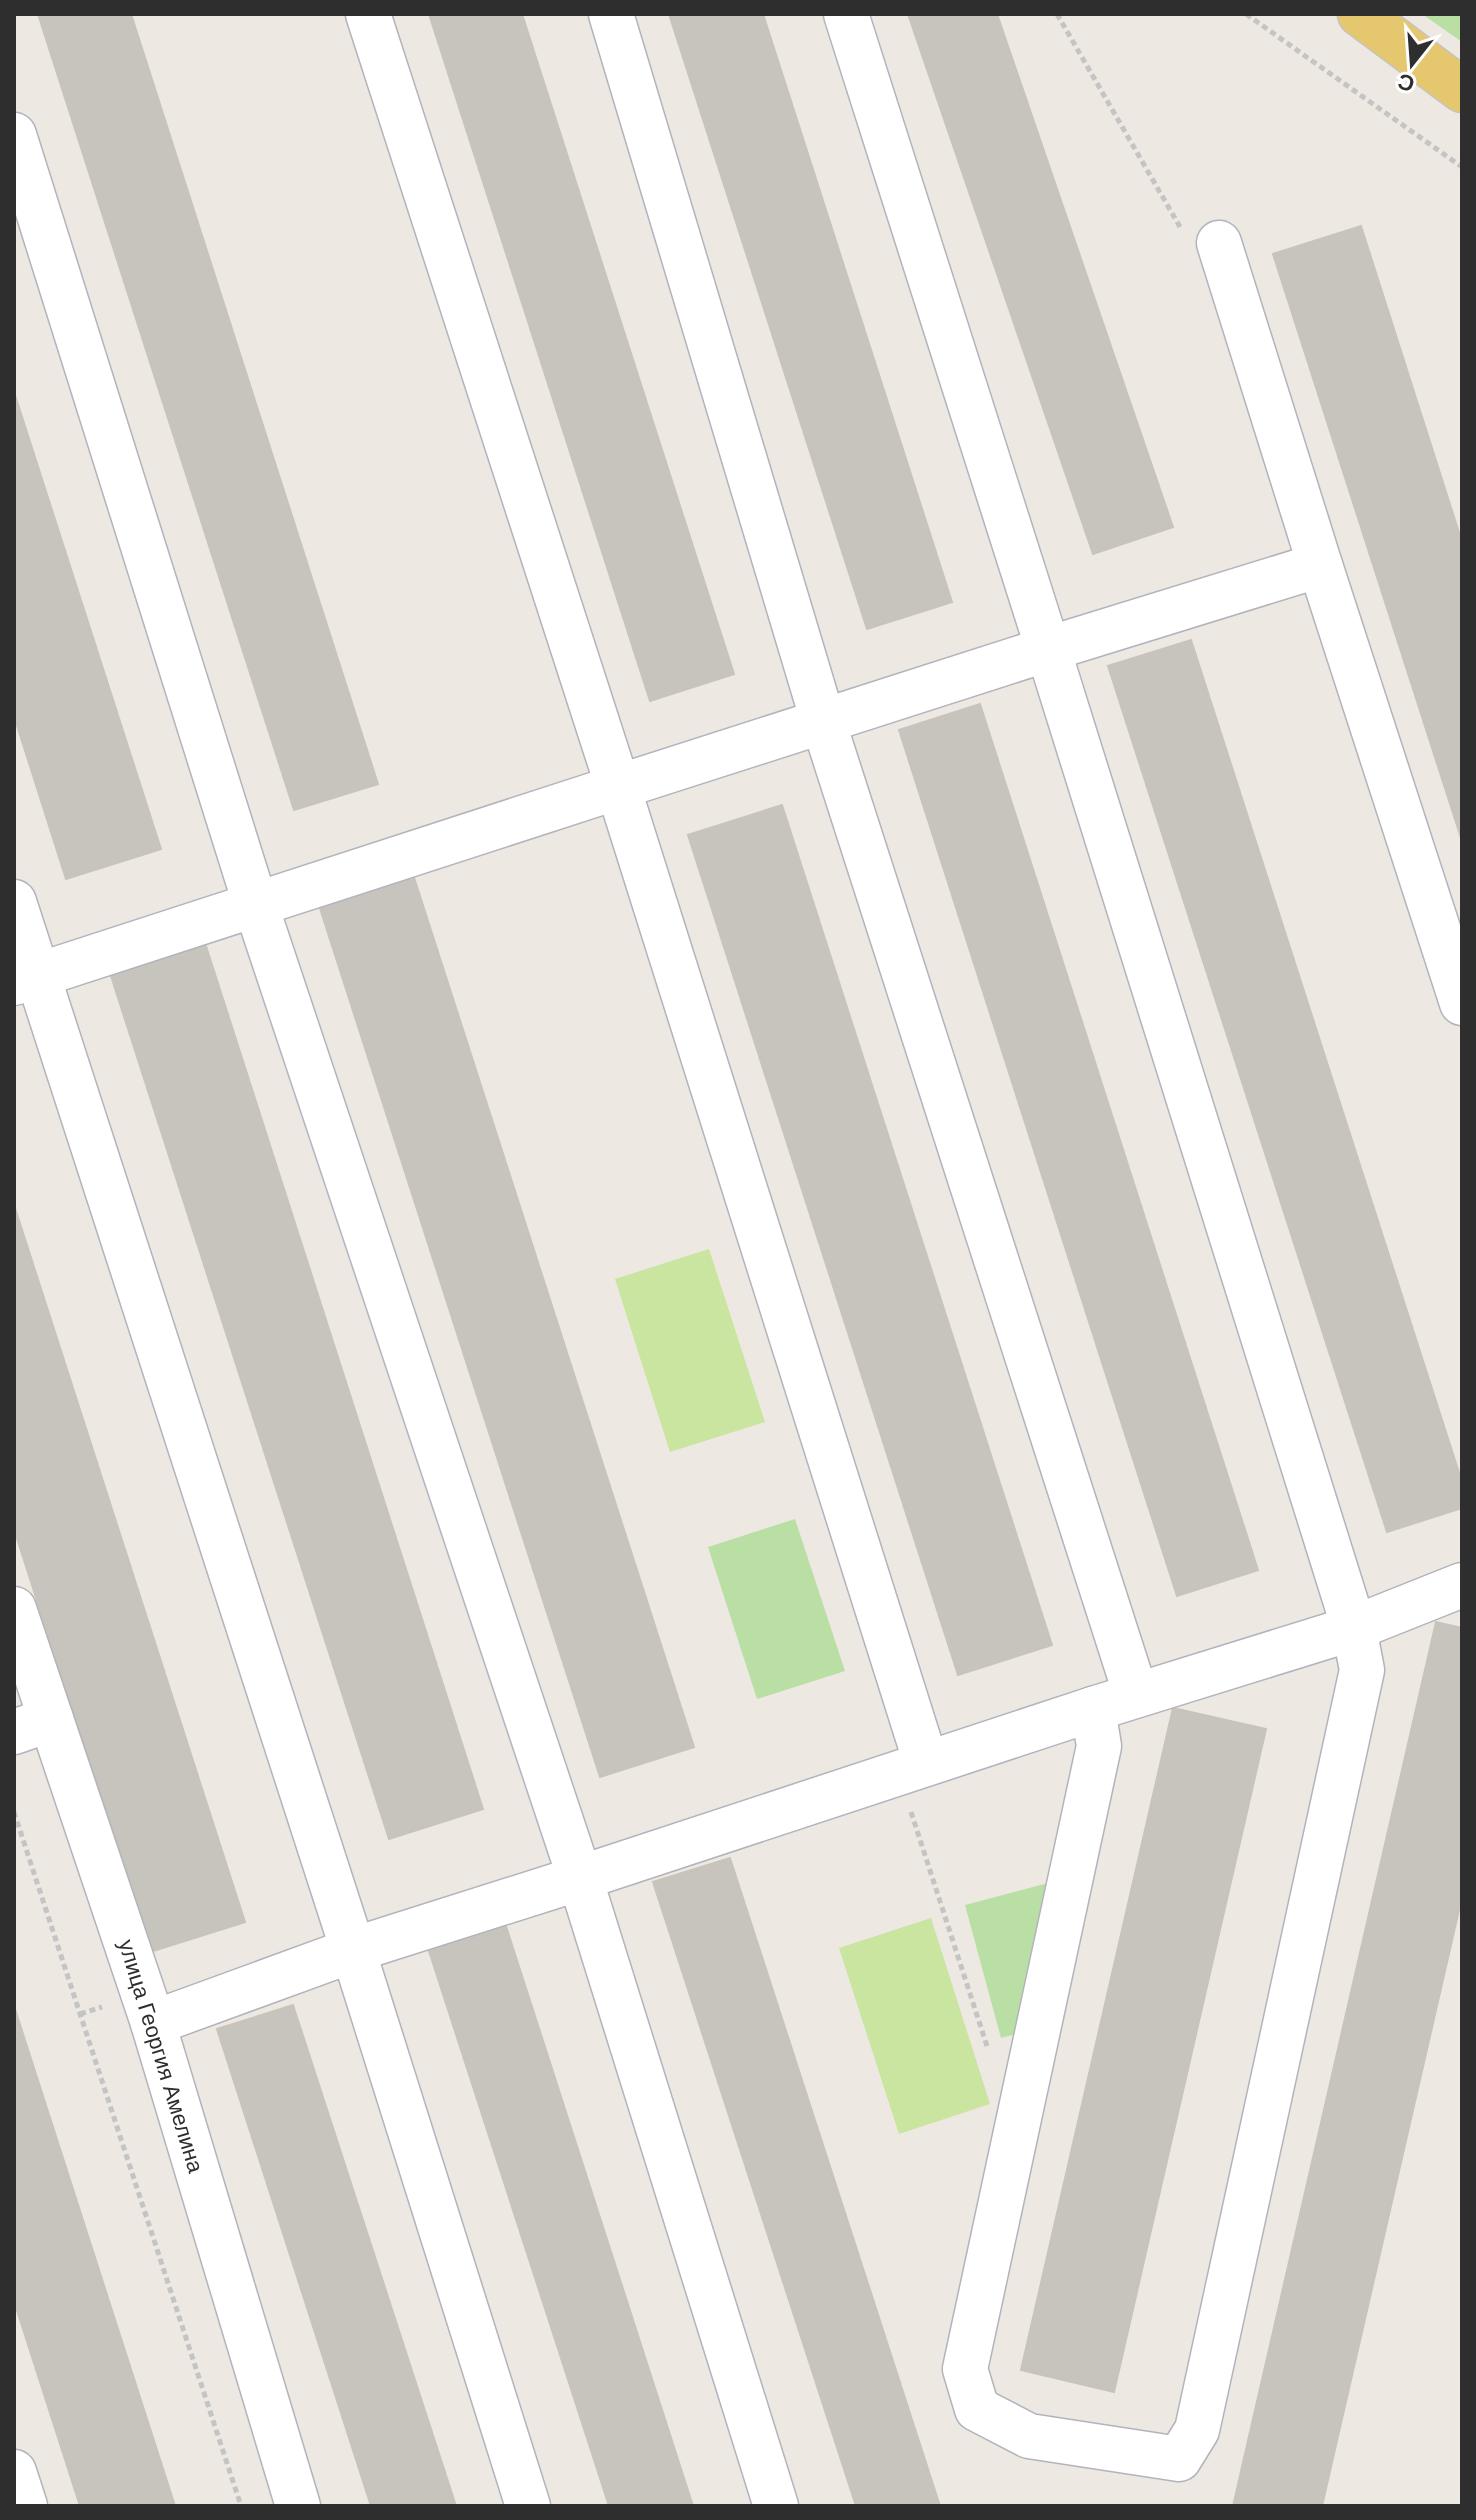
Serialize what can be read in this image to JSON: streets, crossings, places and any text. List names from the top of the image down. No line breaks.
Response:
{"streets":{"street":["улица Георгия Амелина"]},"north":"bottom"}
